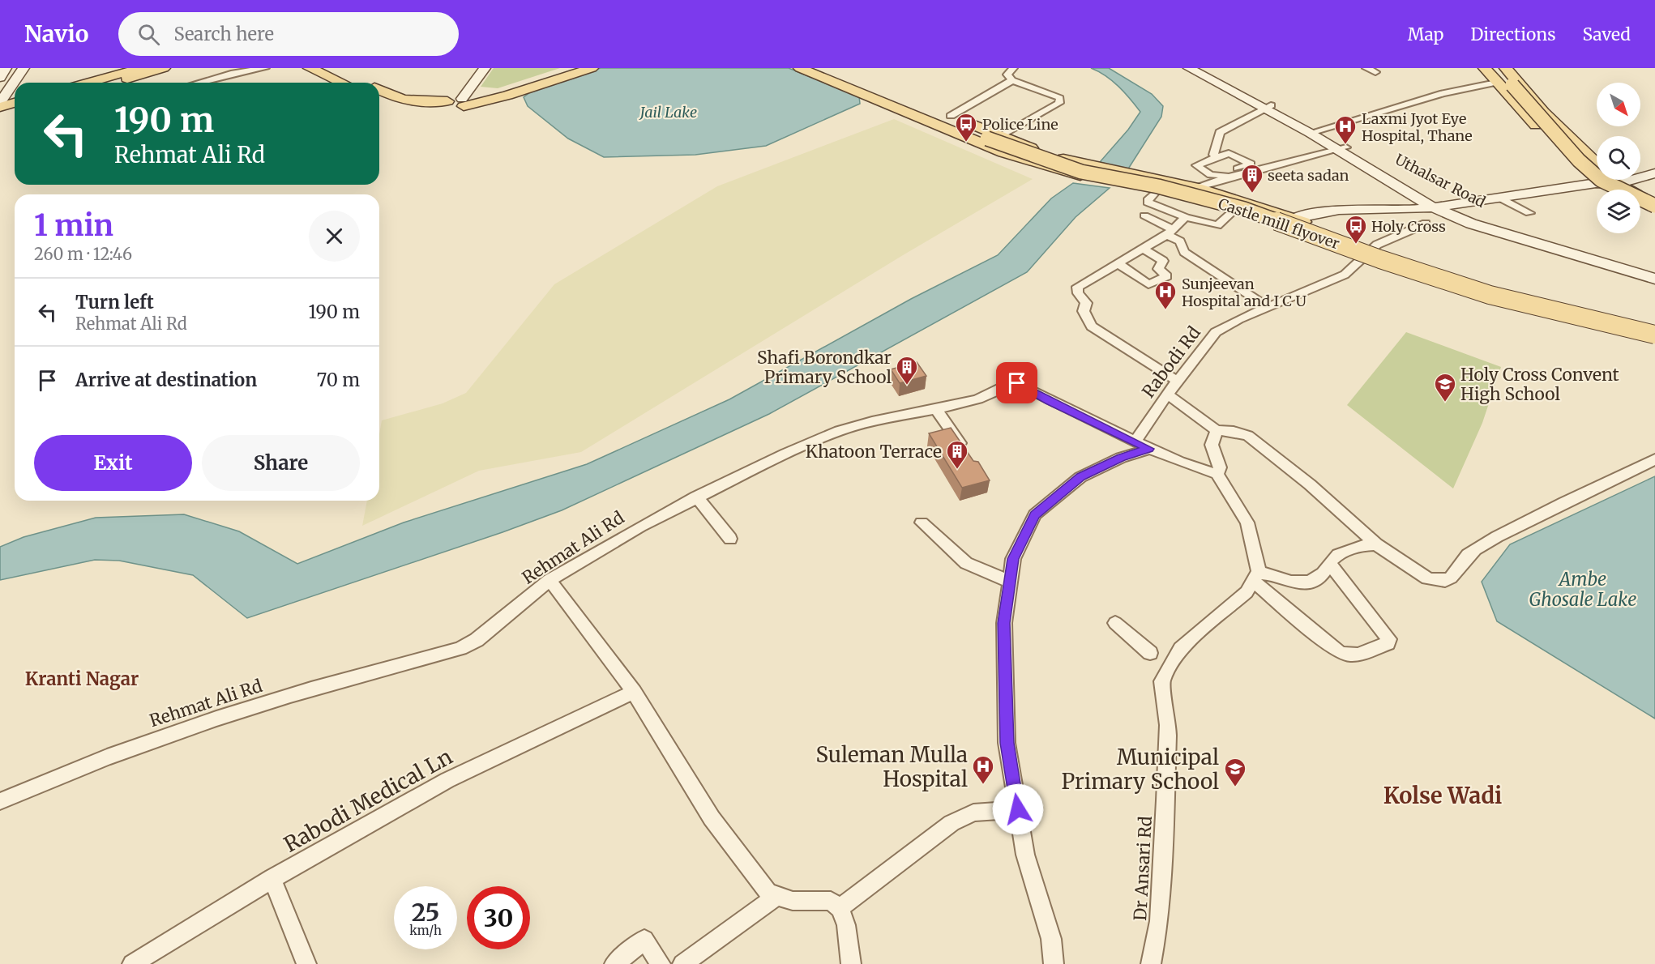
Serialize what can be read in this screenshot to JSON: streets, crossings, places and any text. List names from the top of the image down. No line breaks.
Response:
{"streets":{"main road":["Castle mill flyover"],"street":["Uthalsar Road","Rabodi Rd","Rehmat Ali Rd","Rabodi Medical Ln","Dr Ansari Rd"]},"crossings":[["Rabodi Rd","Rehmat Ali Rd"]],"districts":["Kranti Nagar","Kolse Wadi"],"water":["Jail Lake","Ambe Ghosale Lake"],"places":{"bus stop":["Police Line","Holy Cross"],"hospital":["Laxmi Jyot Eye Hospital, Thane","Sunjeevan Hospital and I C U","Suleman Mulla Hospital"],"building":["seeta sadan","Shafi Borondkar Primary School","Khatoon Terrace"],"school or university":["Holy Cross Convent High School","Municipal Primary School"]},"north":"bottom right","page":{"header":"Navio","search":"Search here","nav":["Map","Directions","Saved"],"turn":["190 m","Rehmat Ali Rd"],"heading":["1 min","260 m · 12:46"],"list":[{"name":"Turn left","note":"Rehmat Ali Rd","value":"190 m"},{"name":"Arrive at destination","value":"70 m"}],"buttons":["Exit","Share"],"speed":"25 km/h","limit":"30"}}
